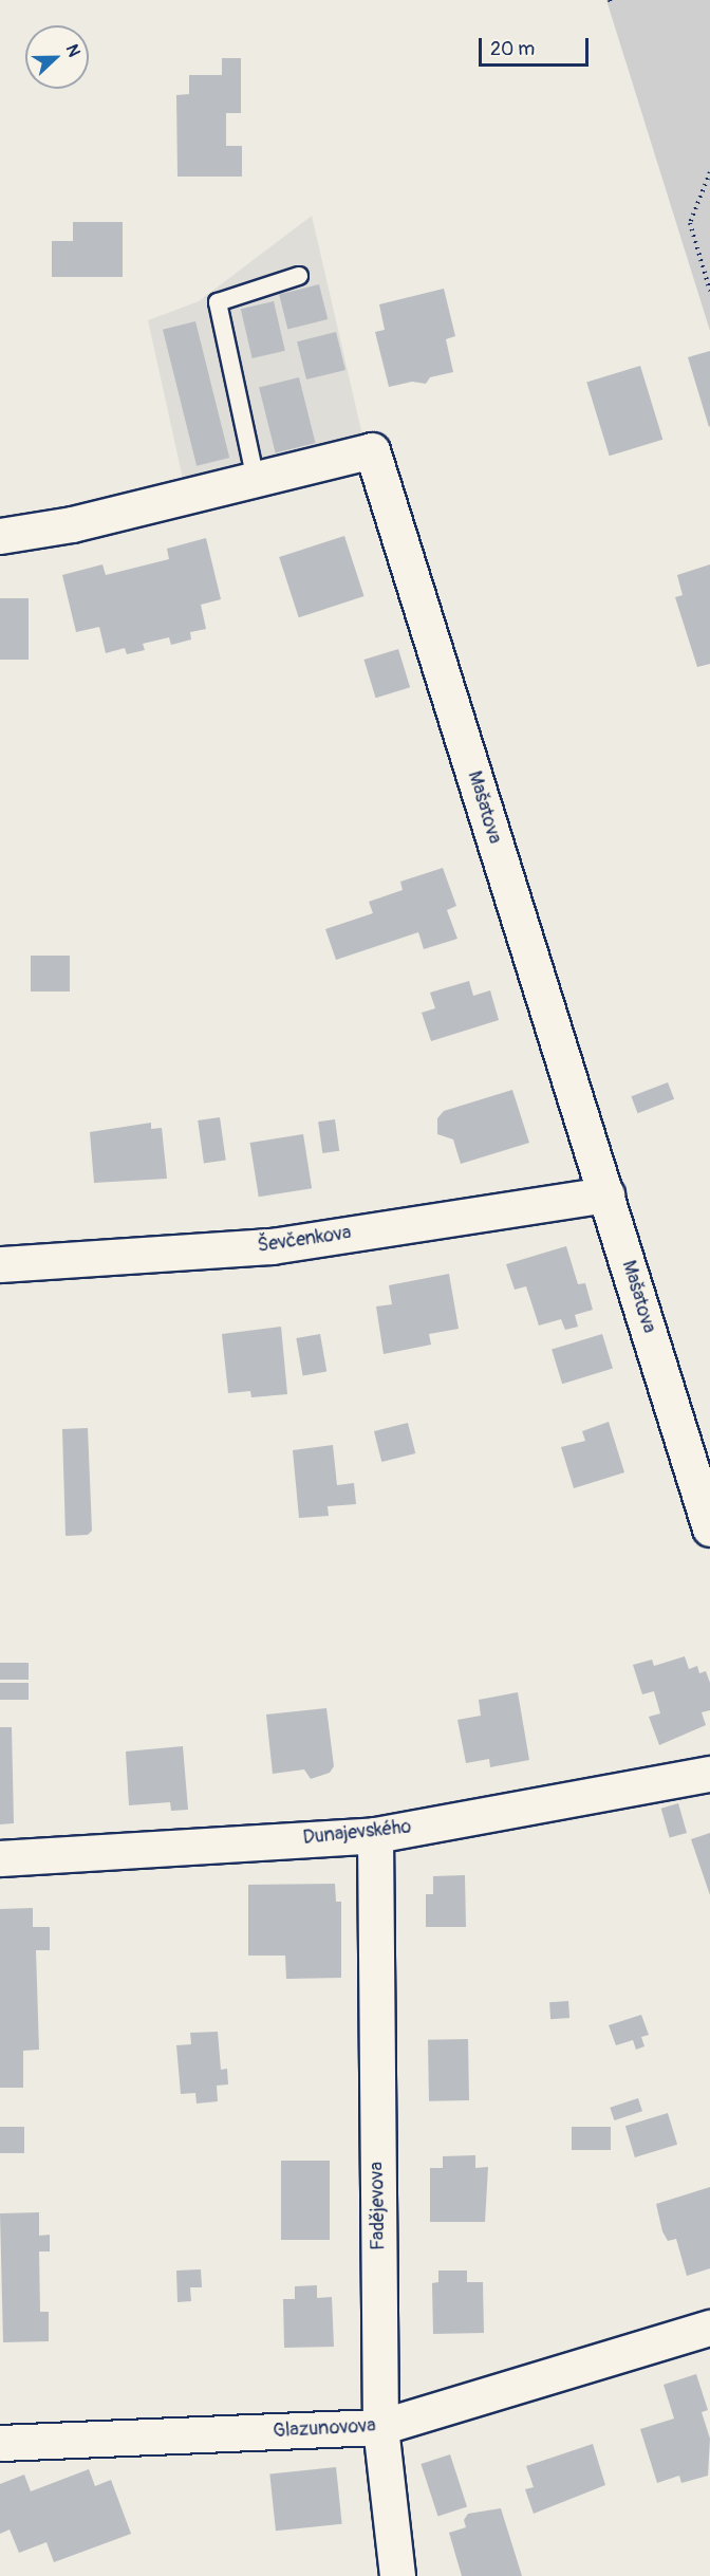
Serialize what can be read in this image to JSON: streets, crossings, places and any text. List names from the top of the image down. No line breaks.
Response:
{"streets":{"street":["Mašatova","Ševčenkova","Dunajevského","Fadějevova","Glazunovova"]},"crossings":[["Mašatova","Ševčenkova"],["Dunajevského","Fadějevova"],["Fadějevova","Glazunovova"]],"scale_bar":"20 m","north":"right"}
